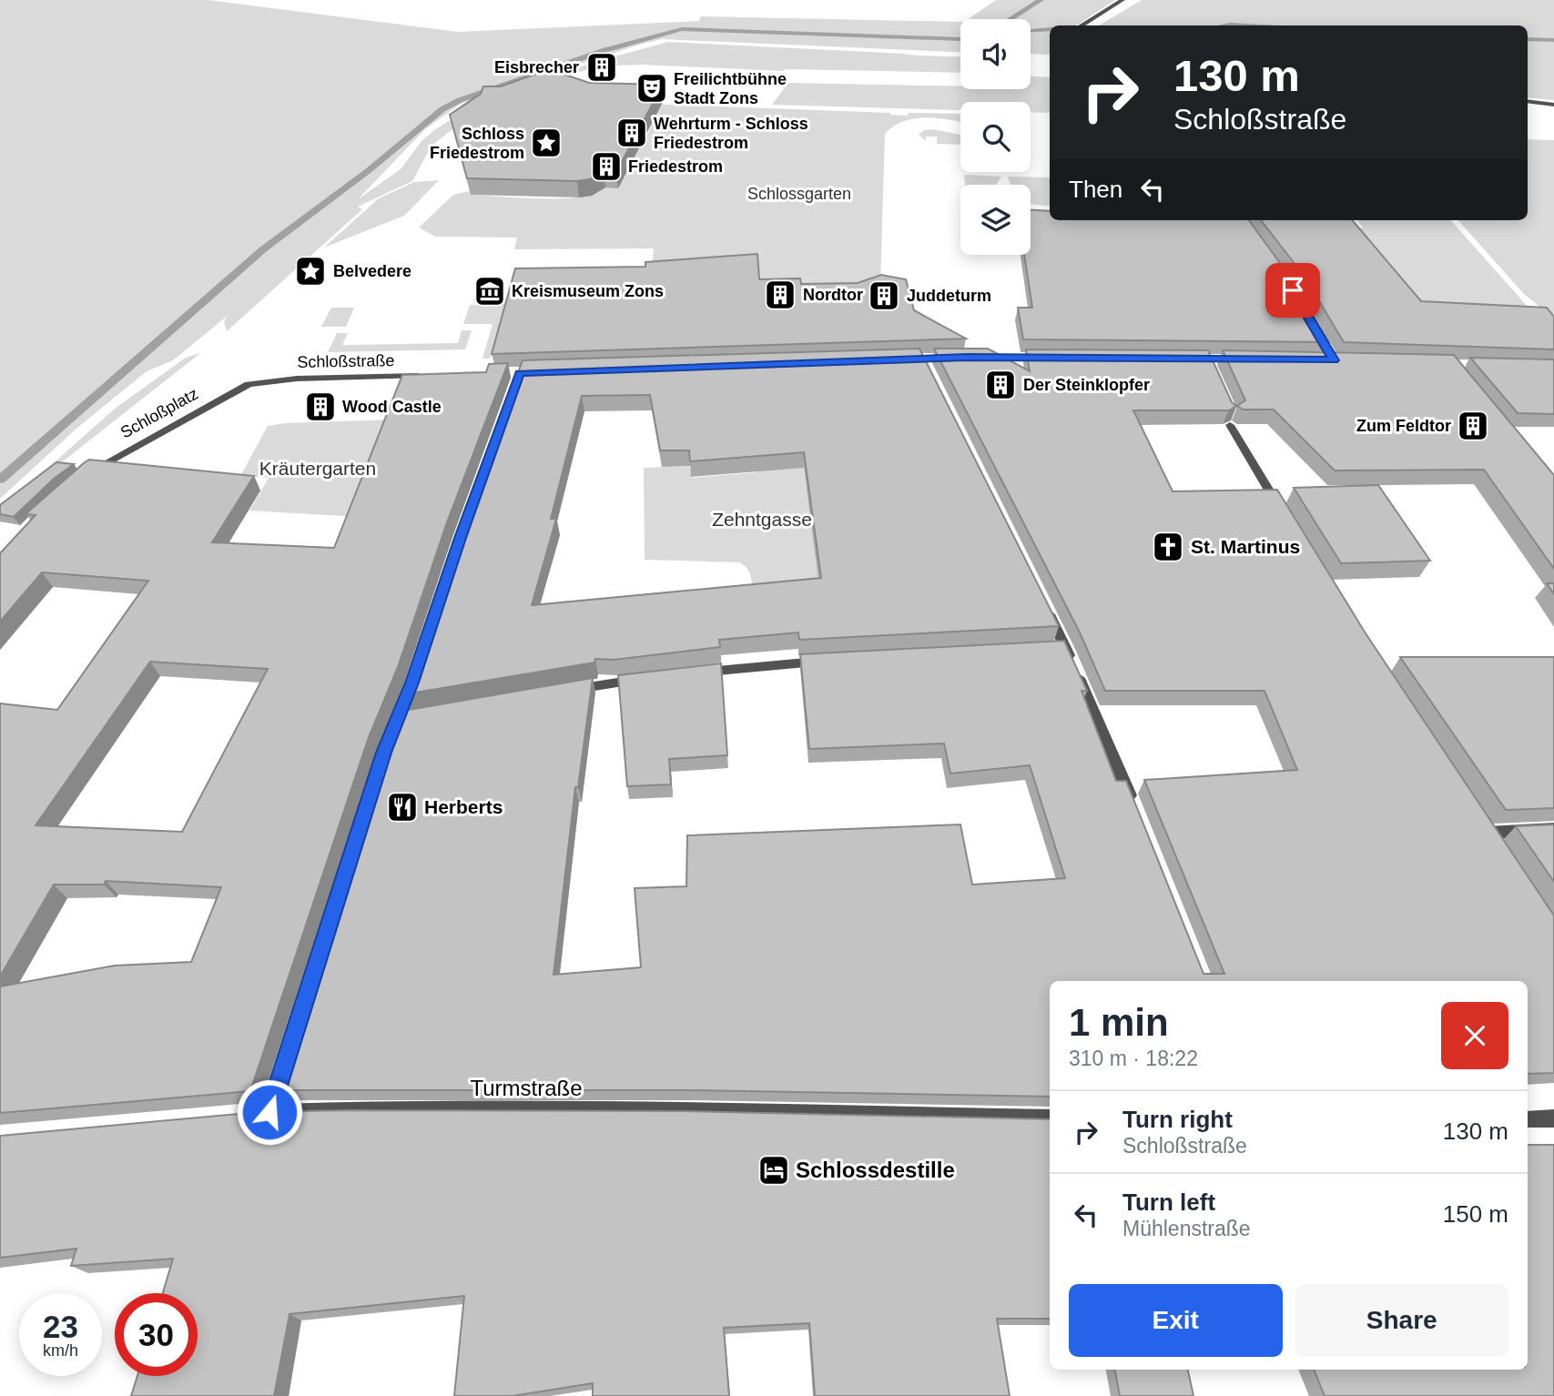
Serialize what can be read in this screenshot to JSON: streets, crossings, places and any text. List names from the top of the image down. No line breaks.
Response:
{"streets":{"street":["Schloßstraße","Schloßplatz","Turmstraße"]},"crossings":[["Schloßstraße","Schloßplatz"]],"parks":["Schlossgarten","Kräutergarten","Zehntgasse"],"places":{"building":["Eisbrecher","Wehrturm - Schloss Friedestrom","Friedestrom","Nordtor","Juddeturm","Der Steinklopfer","Wood Castle","Zum Feldtor"],"theatre":["Freilichtbühne Stadt Zons"],"place":["Schloss Friedestrom","Belvedere"],"museum":["Kreismuseum Zons"],"church":["St. Martinus"],"restaurant":["Herberts"],"hotel":["Schlossdestille"]},"page":{"turn":["130 m","Schloßstraße"],"then":"Then","heading":["1 min","310 m · 18:22"],"list":[{"name":"Turn right","note":"Schloßstraße","value":"130 m"},{"name":"Turn left","note":"Mühlenstraße","value":"150 m"}],"buttons":["Exit","Share"],"speed":"23 km/h","limit":"30"}}
